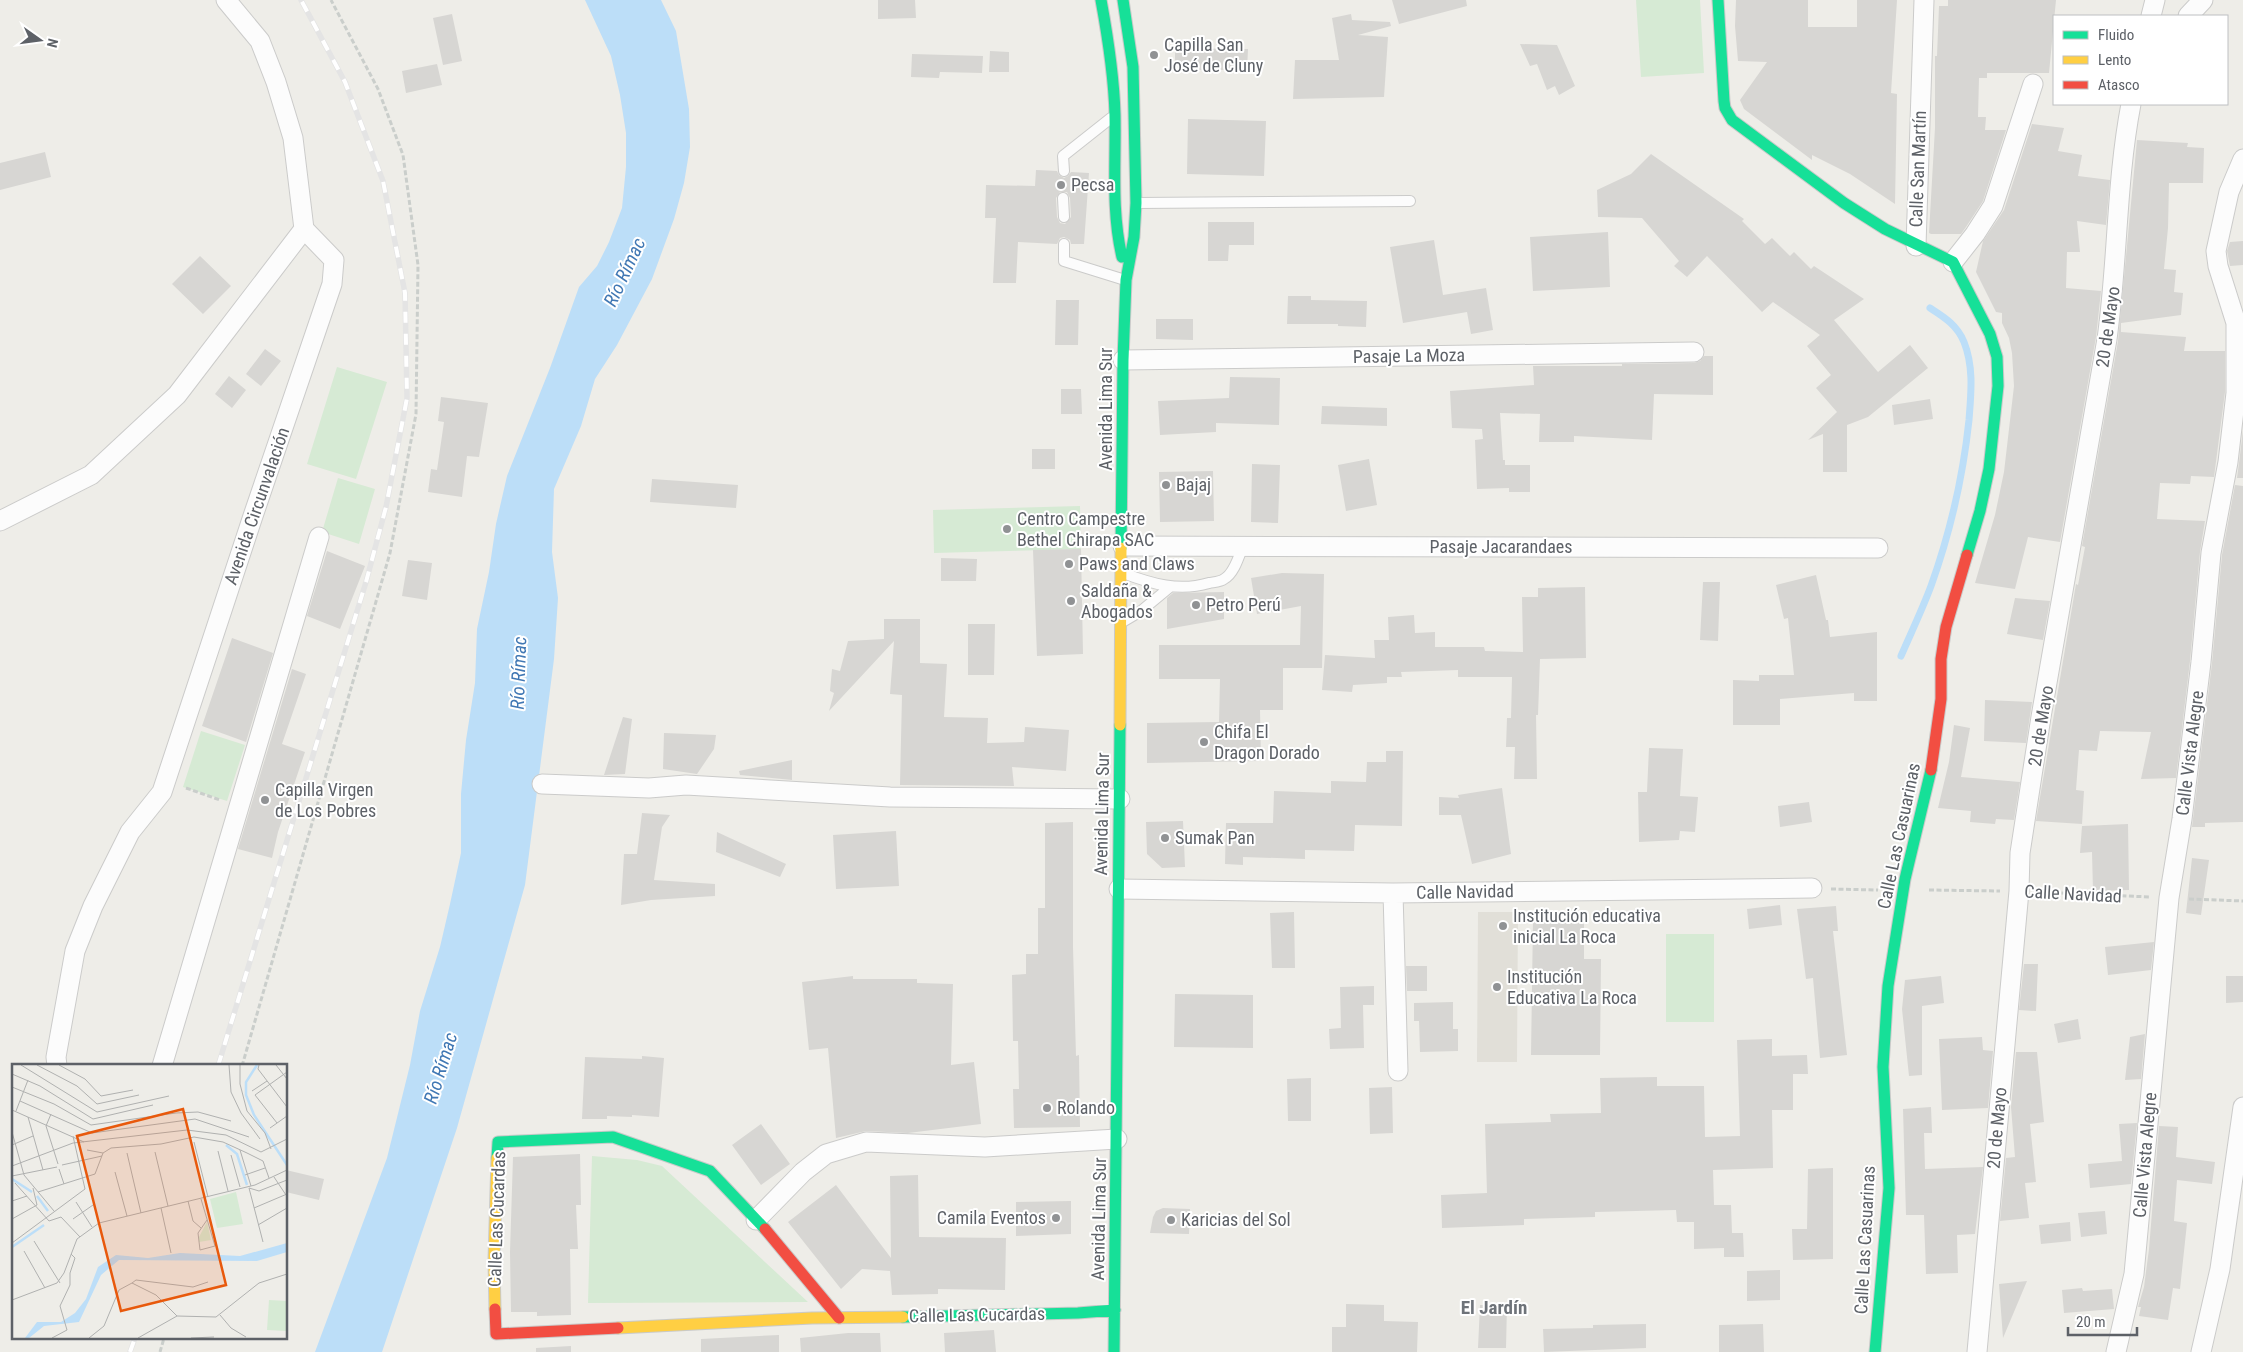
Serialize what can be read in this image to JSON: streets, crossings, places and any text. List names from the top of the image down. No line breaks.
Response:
{"streets":{"main road":["Calle San Martín","Avenida Lima Sur","Calle Las Casuarinas","Calle Las Cucardas"],"street":["20 de Mayo","Pasaje La Moza","Avenida Circunvalación","Pasaje Jacarandaes","Calle Vista Alegre","Calle Navidad"]},"crossings":[["Calle San Martín","Calle Las Casuarinas"],["20 de Mayo","Calle Navidad"],["Pasaje La Moza","Avenida Lima Sur"],["Avenida Lima Sur","Pasaje Jacarandaes"],["Avenida Lima Sur","Calle Navidad"],["Avenida Lima Sur","Calle Las Cucardas"],["Calle Vista Alegre","Calle Navidad"],["Calle Las Casuarinas","Calle Navidad"]],"districts":["El Jardín"],"water":["Río Rímac"],"places":["Capilla San José de Cluny","Pecsa","Bajaj","Centro Campestre Bethel Chirapa SAC","Paws and Claws","Saldaña & Abogados","Petro Perú","Chifa El Dragon Dorado","Capilla Virgen de Los Pobres","Sumak Pan","Institución educativa inicial La Roca","Institución Educativa La Roca","Rolando","Camila Eventos","Karicias del Sol"],"legend":["Fluido","Lento","Atasco"],"scale_bar":"20 m","north":"right"}
